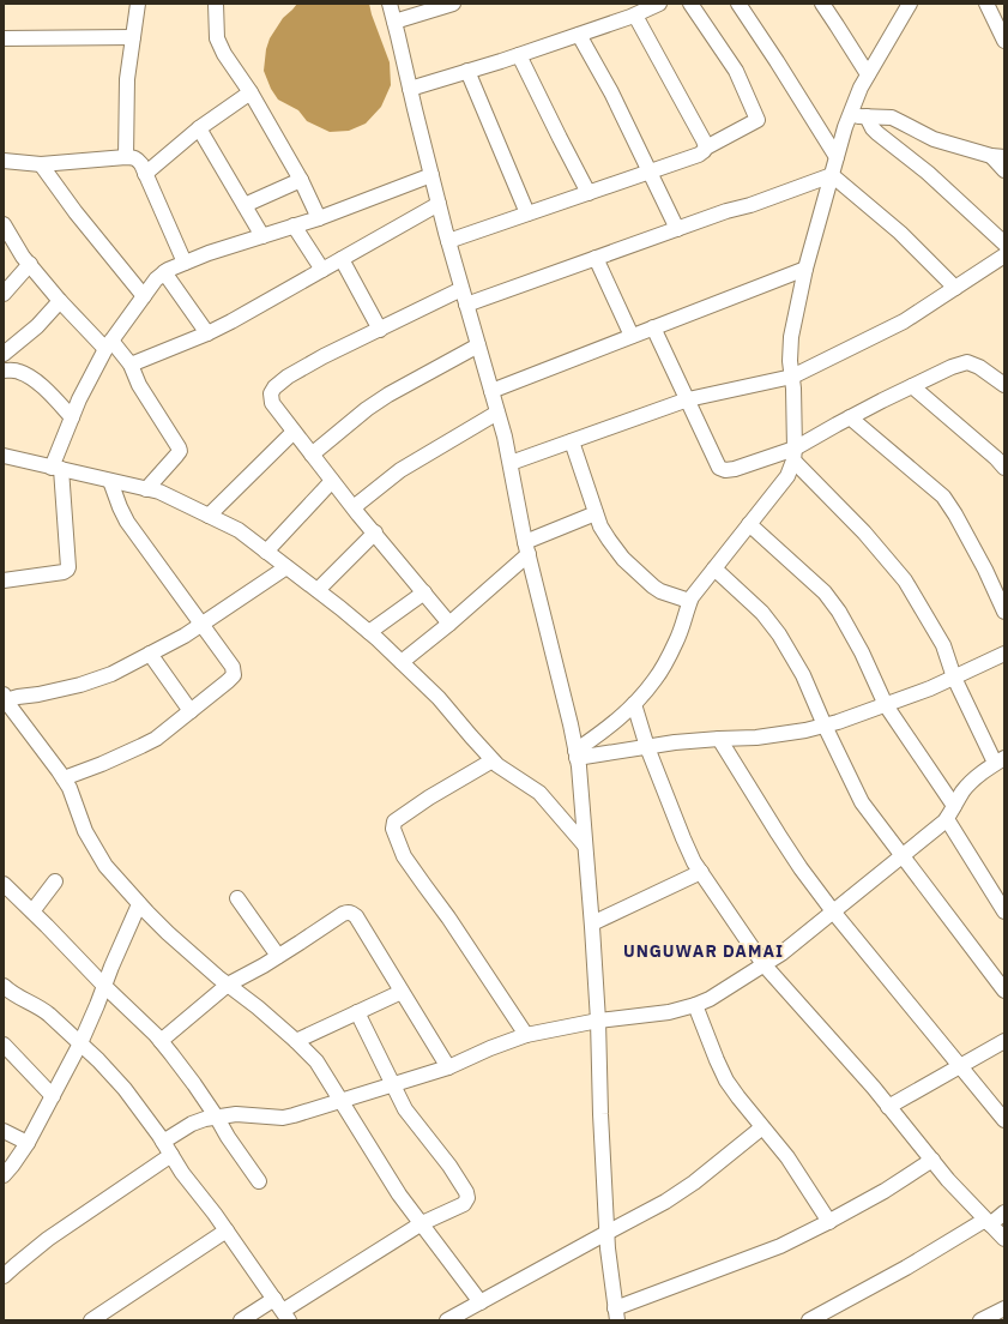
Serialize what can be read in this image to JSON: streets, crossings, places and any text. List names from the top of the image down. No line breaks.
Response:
{"districts":["UNGUWAR DAMAI"]}
